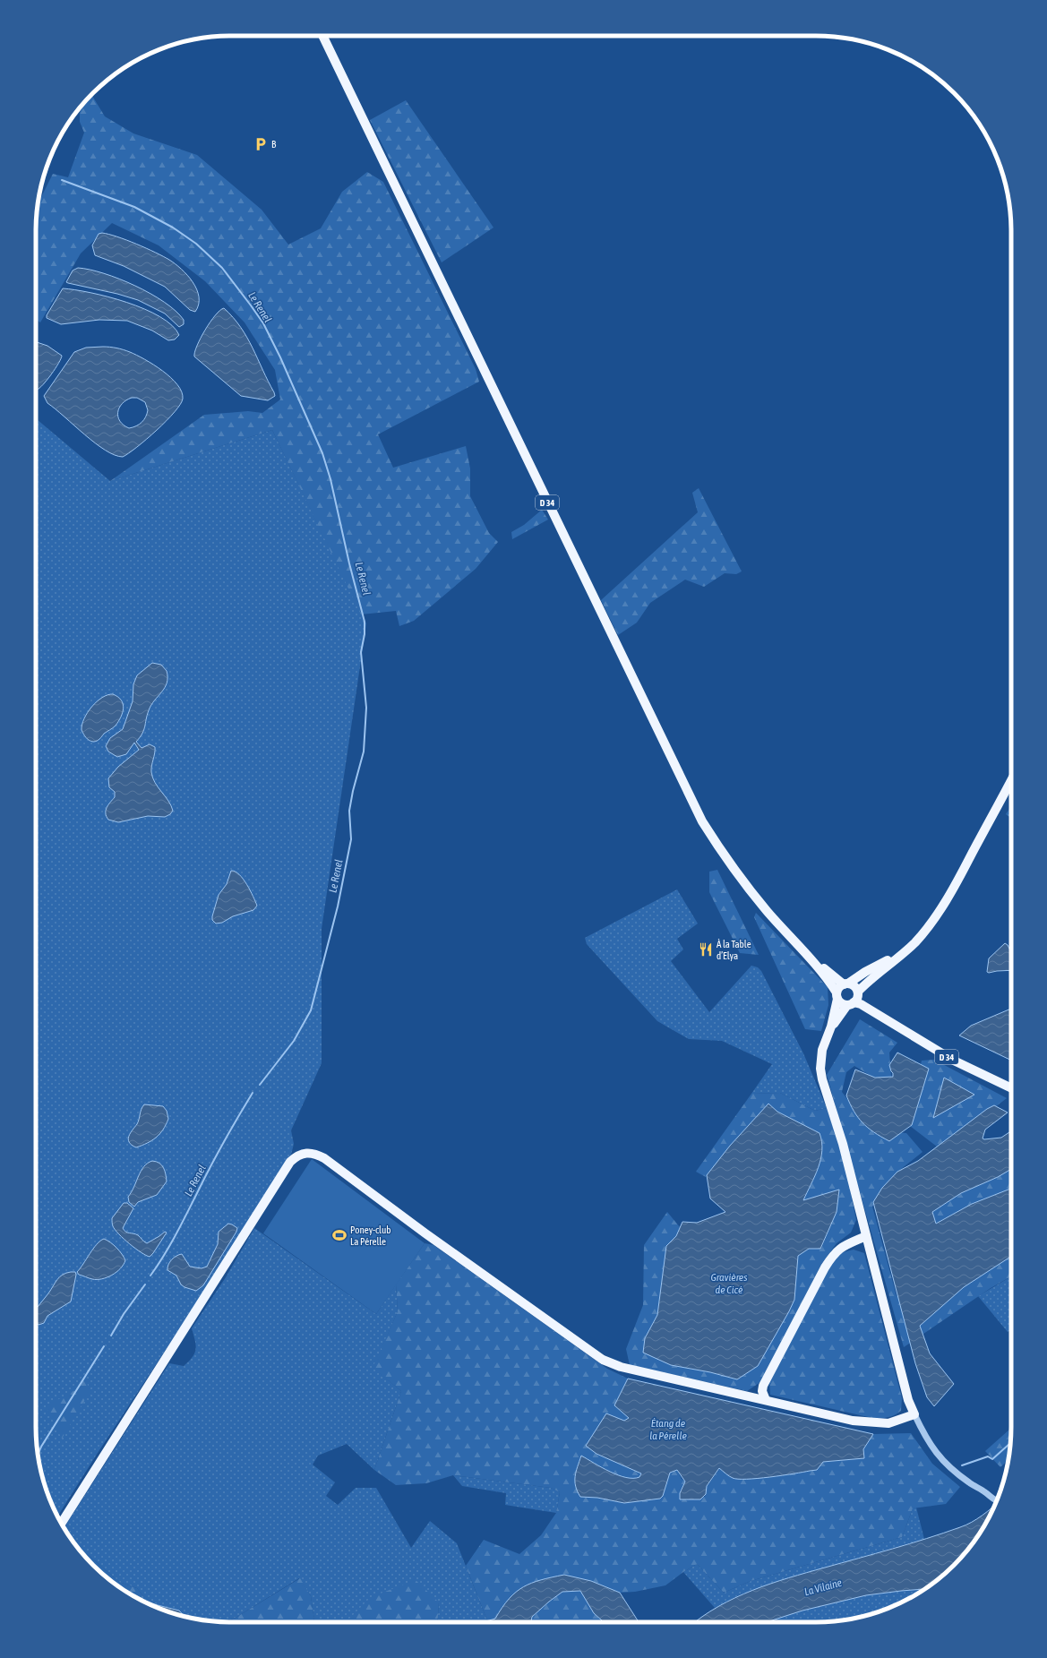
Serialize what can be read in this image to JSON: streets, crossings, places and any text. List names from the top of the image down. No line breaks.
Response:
{"streets":{"main road":["D 34"]},"water":["Le Renel","Gravières de Cicé","Étang de la Pérelle","La Vilaine"],"places":{"parking":["B"],"restaurant":["À la Table d’Elya"],"sports":["Poney-club La Pérelle"]}}
